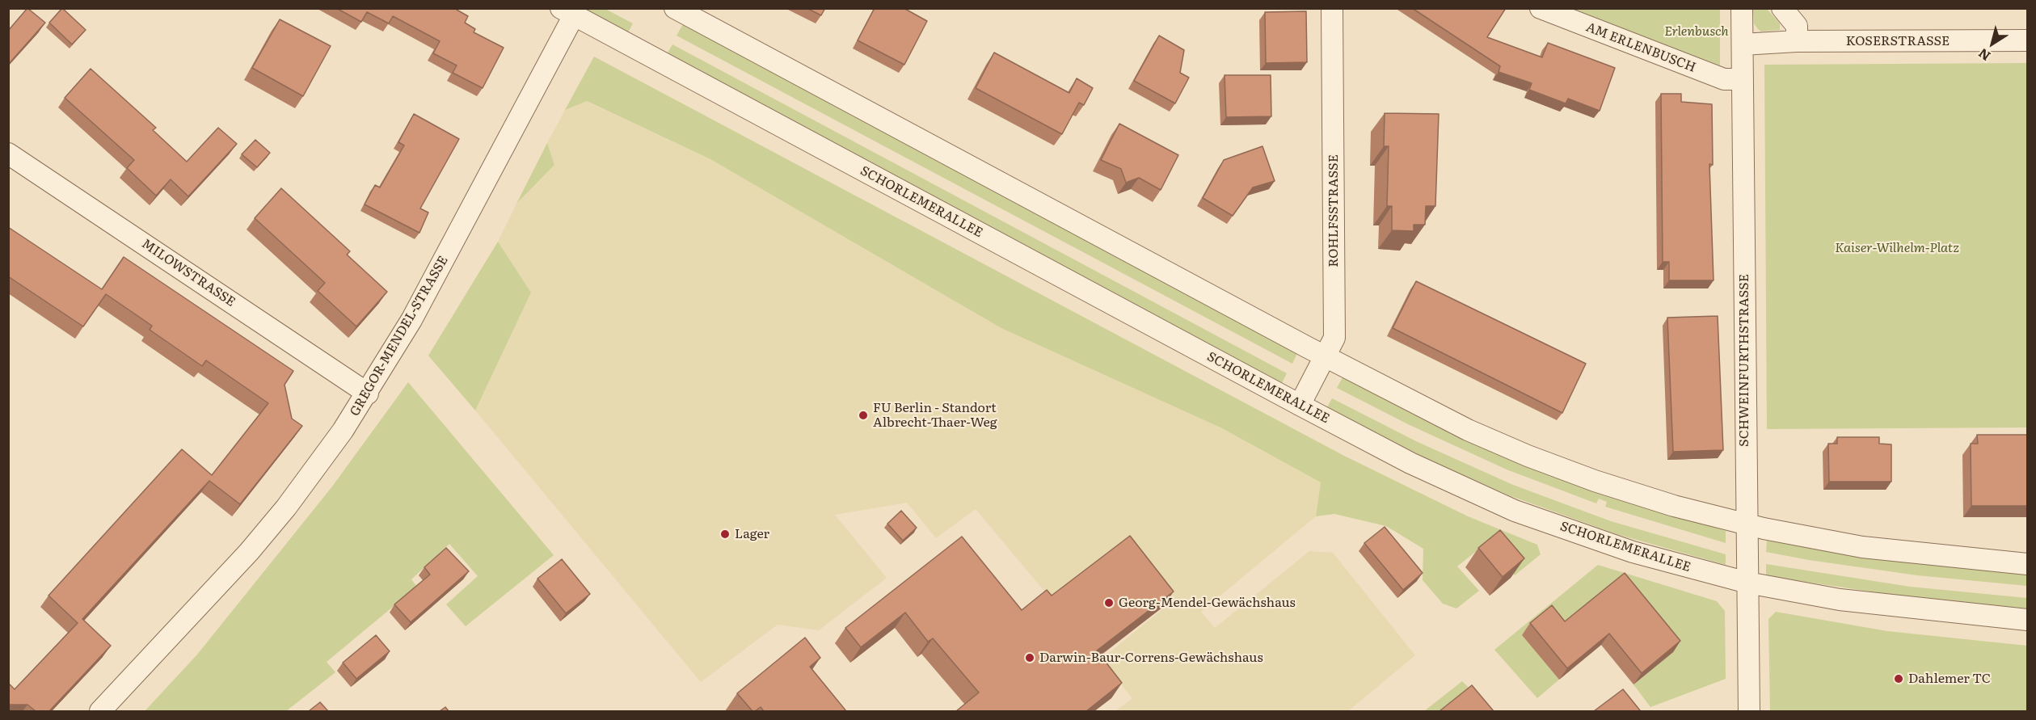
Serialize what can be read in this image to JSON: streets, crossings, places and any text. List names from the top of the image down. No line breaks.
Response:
{"streets":{"street":["KOSERSTRASSE","AM ERLENBUSCH","SCHORLEMERALLEE","ROHLFSSTRASSE","MILOWSTRASSE","GREGOR-MENDEL-STRASSE","SCHWEINFURTHSTRASSE"]},"crossings":[["KOSERSTRASSE","SCHWEINFURTHSTRASSE"],["AM ERLENBUSCH","SCHWEINFURTHSTRASSE"],["SCHORLEMERALLEE","ROHLFSSTRASSE"],["SCHORLEMERALLEE","GREGOR-MENDEL-STRASSE"],["SCHORLEMERALLEE","SCHWEINFURTHSTRASSE"],["MILOWSTRASSE","GREGOR-MENDEL-STRASSE"]],"parks":["Erlenbusch","Kaiser-Wilhelm-Platz"],"places":["FU Berlin - Standort Albrecht-Thaer-Weg","Lager","Georg-Mendel-Gewächshaus","Darwin-Baur-Correns-Gewächshaus","Dahlemer TC"],"north":"bottom left"}
